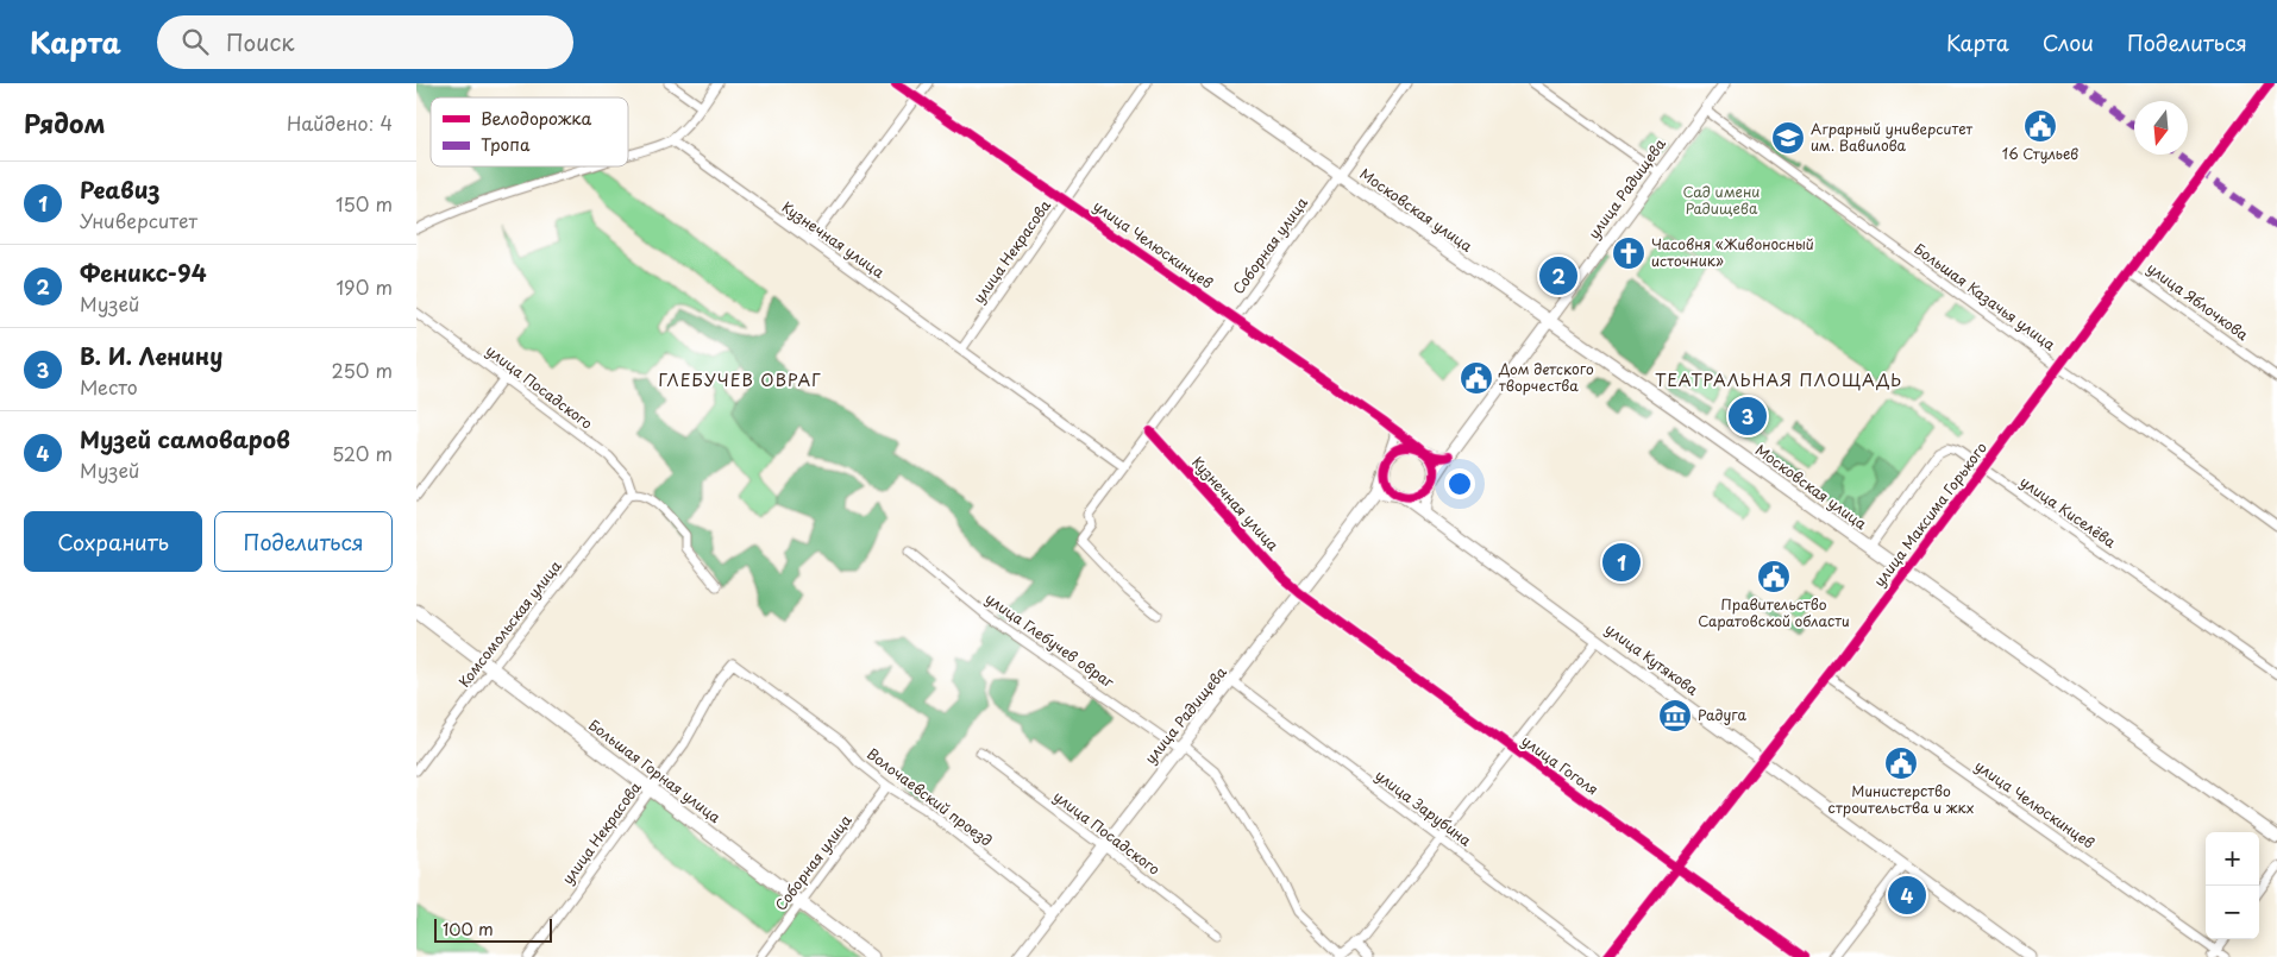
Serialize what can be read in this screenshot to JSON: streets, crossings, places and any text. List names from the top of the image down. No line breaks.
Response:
{"streets":{"main road":["Московская улица","Большая Горная улица"],"street":["улица Радищева","Кузнечная улица","улица Челюскинцев","Соборная улица","улица Некрасова","Большая Казачья улица","улица Яблочкова","улица Посадского","улица Киселёва","улица Максима Горького","Комсомольская улица","улица Глебучев овраг","улица Кутякова","улица Гоголя","Волочаевский проезд","улица Зарубина"]},"crossings":[["улица Радищева","Московская улица"],["улица Радищева","Кузнечная улица"],["улица Радищева","улица Челюскинцев"],["улица Радищева","Большая Казачья улица"],["улица Радищева","улица Посадского"],["улица Радищева","улица Глебучев овраг"],["улица Радищева","улица Кутякова"],["улица Радищева","улица Гоголя"],["улица Радищева","Волочаевский проезд"],["улица Радищева","улица Зарубина"],["Московская улица","Соборная улица"],["Московская улица","улица Киселёва"],["Московская улица","улица Максима Горького"],["Кузнечная улица","Соборная улица"],["Кузнечная улица","улица Некрасова"],["Кузнечная улица","улица Гоголя"],["улица Челюскинцев","Соборная улица"],["улица Челюскинцев","улица Некрасова"],["улица Челюскинцев","улица Максима Горького"],["улица Челюскинцев","улица Кутякова"],["Соборная улица","Большая Горная улица"],["Соборная улица","Волочаевский проезд"],["улица Некрасова","Большая Горная улица"],["улица Некрасова","Волочаевский проезд"],["Большая Казачья улица","улица Максима Горького"],["улица Яблочкова","улица Максима Горького"],["улица Посадского","Комсомольская улица"],["улица Киселёва","улица Максима Горького"],["улица Максима Горького","улица Кутякова"],["улица Максима Горького","улица Гоголя"],["Комсомольская улица","Большая Горная улица"]],"districts":["ГЛЕБУЧЕВ ОВРАГ","ТЕАТРАЛЬНАЯ ПЛОЩАДЬ"],"parks":["Сад имени Радищева"],"places":{"public building":["16 Стульев","Дом детского творчества","Правительство Саратовской области","Министерство строительства и жкх"],"school or university":["Аграрный университет им. Вавилова"],"church":["Часовня «Живоносный источник»"],"museum":["Радуга"]},"legend":["Велодорожка","Тропа"],"scale_bar":"100 m","north":"bottom","page":{"header":"Карта","search":"Поиск","nav":["Карта","Слои","Поделиться"],"heading":["Рядом","Найдено: 4"],"list":[{"mark":"1","name":"Реавиз","note":"Университет","value":"150 m"},{"mark":"2","name":"Феникс-94","note":"Музей","value":"190 m"},{"mark":"3","name":"В. И. Ленину","note":"Место","value":"250 m"},{"mark":"4","name":"Музей самоваров","note":"Музей","value":"520 m"}],"pins":["2","3","1","4"],"buttons":["Сохранить","Поделиться"],"map_buttons":["+","−"],"scale":"100 m"}}
